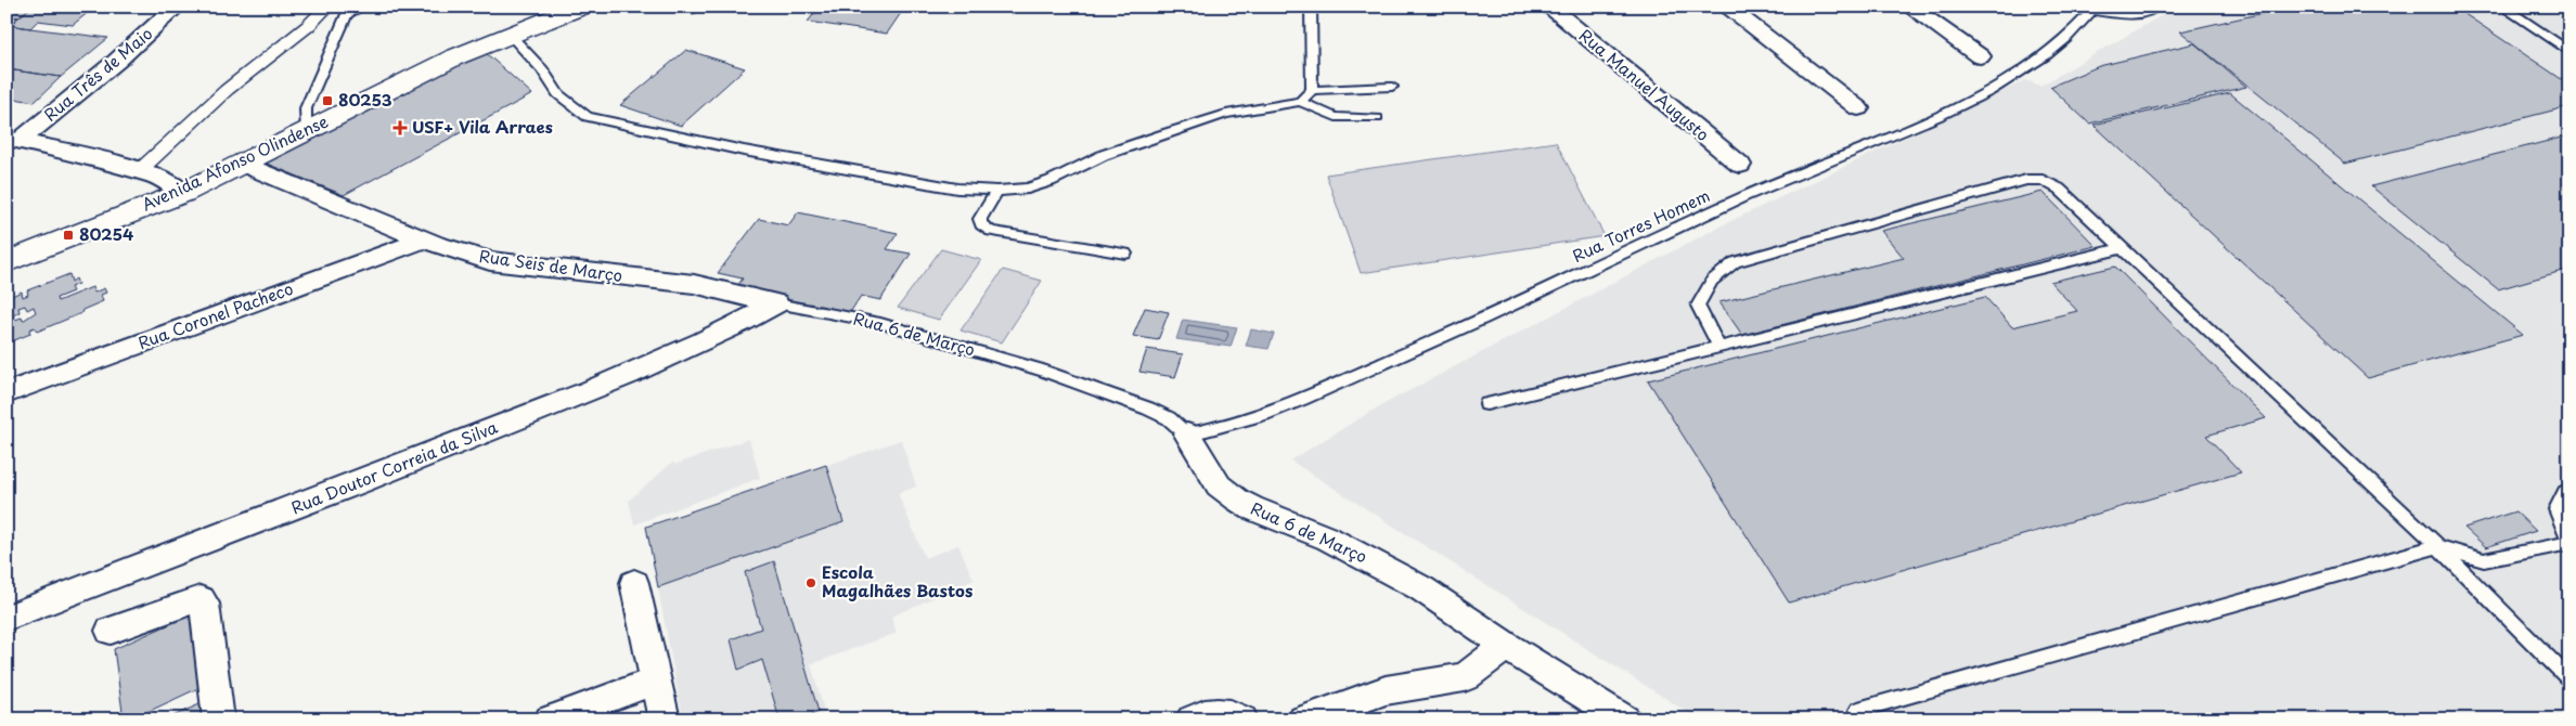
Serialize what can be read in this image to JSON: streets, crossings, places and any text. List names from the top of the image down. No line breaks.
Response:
{"streets":{"main road":["Avenida Afonso Olindense"],"street":["Rua Três de Maio","Rua Manuel Augusto","Rua Seis de Março","Rua Coronel Pacheco","Rua 6 de Março","Rua Doutor Correia da Silva"],"lane":["Rua Torres Homem"]},"crossings":[["Avenida Afonso Olindense","Rua Seis de Março"],["Rua Torres Homem","Rua 6 de Março"],["Rua Seis de Março","Rua Coronel Pacheco"],["Rua Seis de Março","Rua 6 de Março"],["Rua Seis de Março","Rua Doutor Correia da Silva"],["Rua 6 de Março","Rua Doutor Correia da Silva"]],"places":{"transit":["80253","80254"],"health":["USF+ Vila Arraes"],"other":["Escola Magalhães Bastos"]}}
